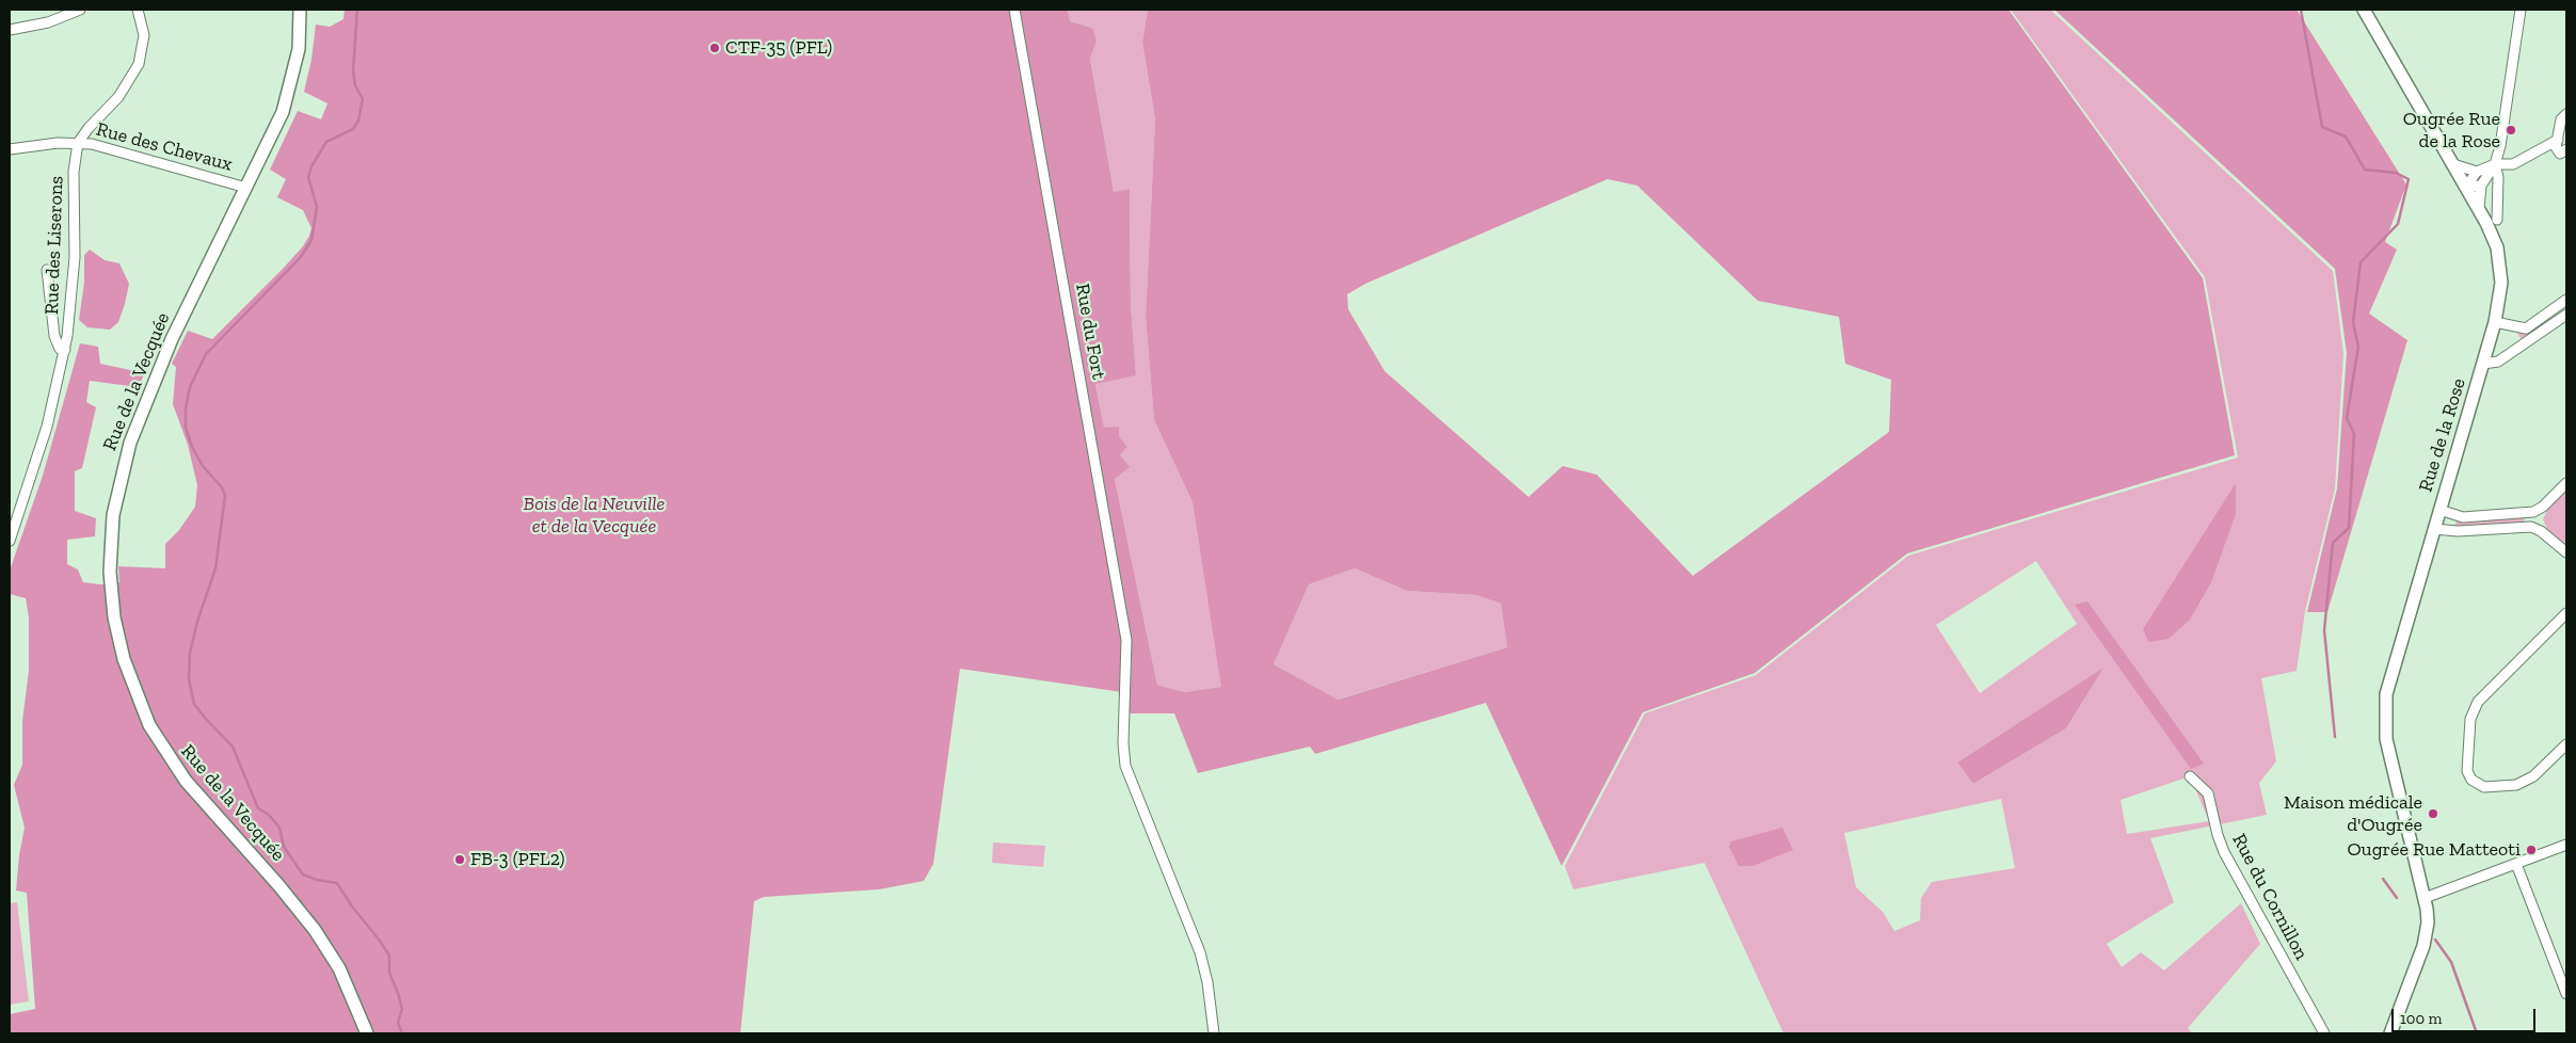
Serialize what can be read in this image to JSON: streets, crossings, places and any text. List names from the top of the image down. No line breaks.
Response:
{"streets":{"main road":["Rue de la Vecquée","Rue de la Rose"],"street":["Rue des Chevaux","Rue des Liserons","Rue du Fort","Rue du Cornillon"]},"crossings":[["Rue des Chevaux","Rue des Liserons"],["Rue des Chevaux","Rue de la Vecquée"]],"parks":["Bois de la Neuville et de la Vecquée"],"places":["CTF-35 (PFL)","Ougrée Rue de la Rose","Maison médicale d'Ougrée","Ougrée Rue Matteoti","FB-3 (PFL2)"],"scale_bar":"100 m"}
